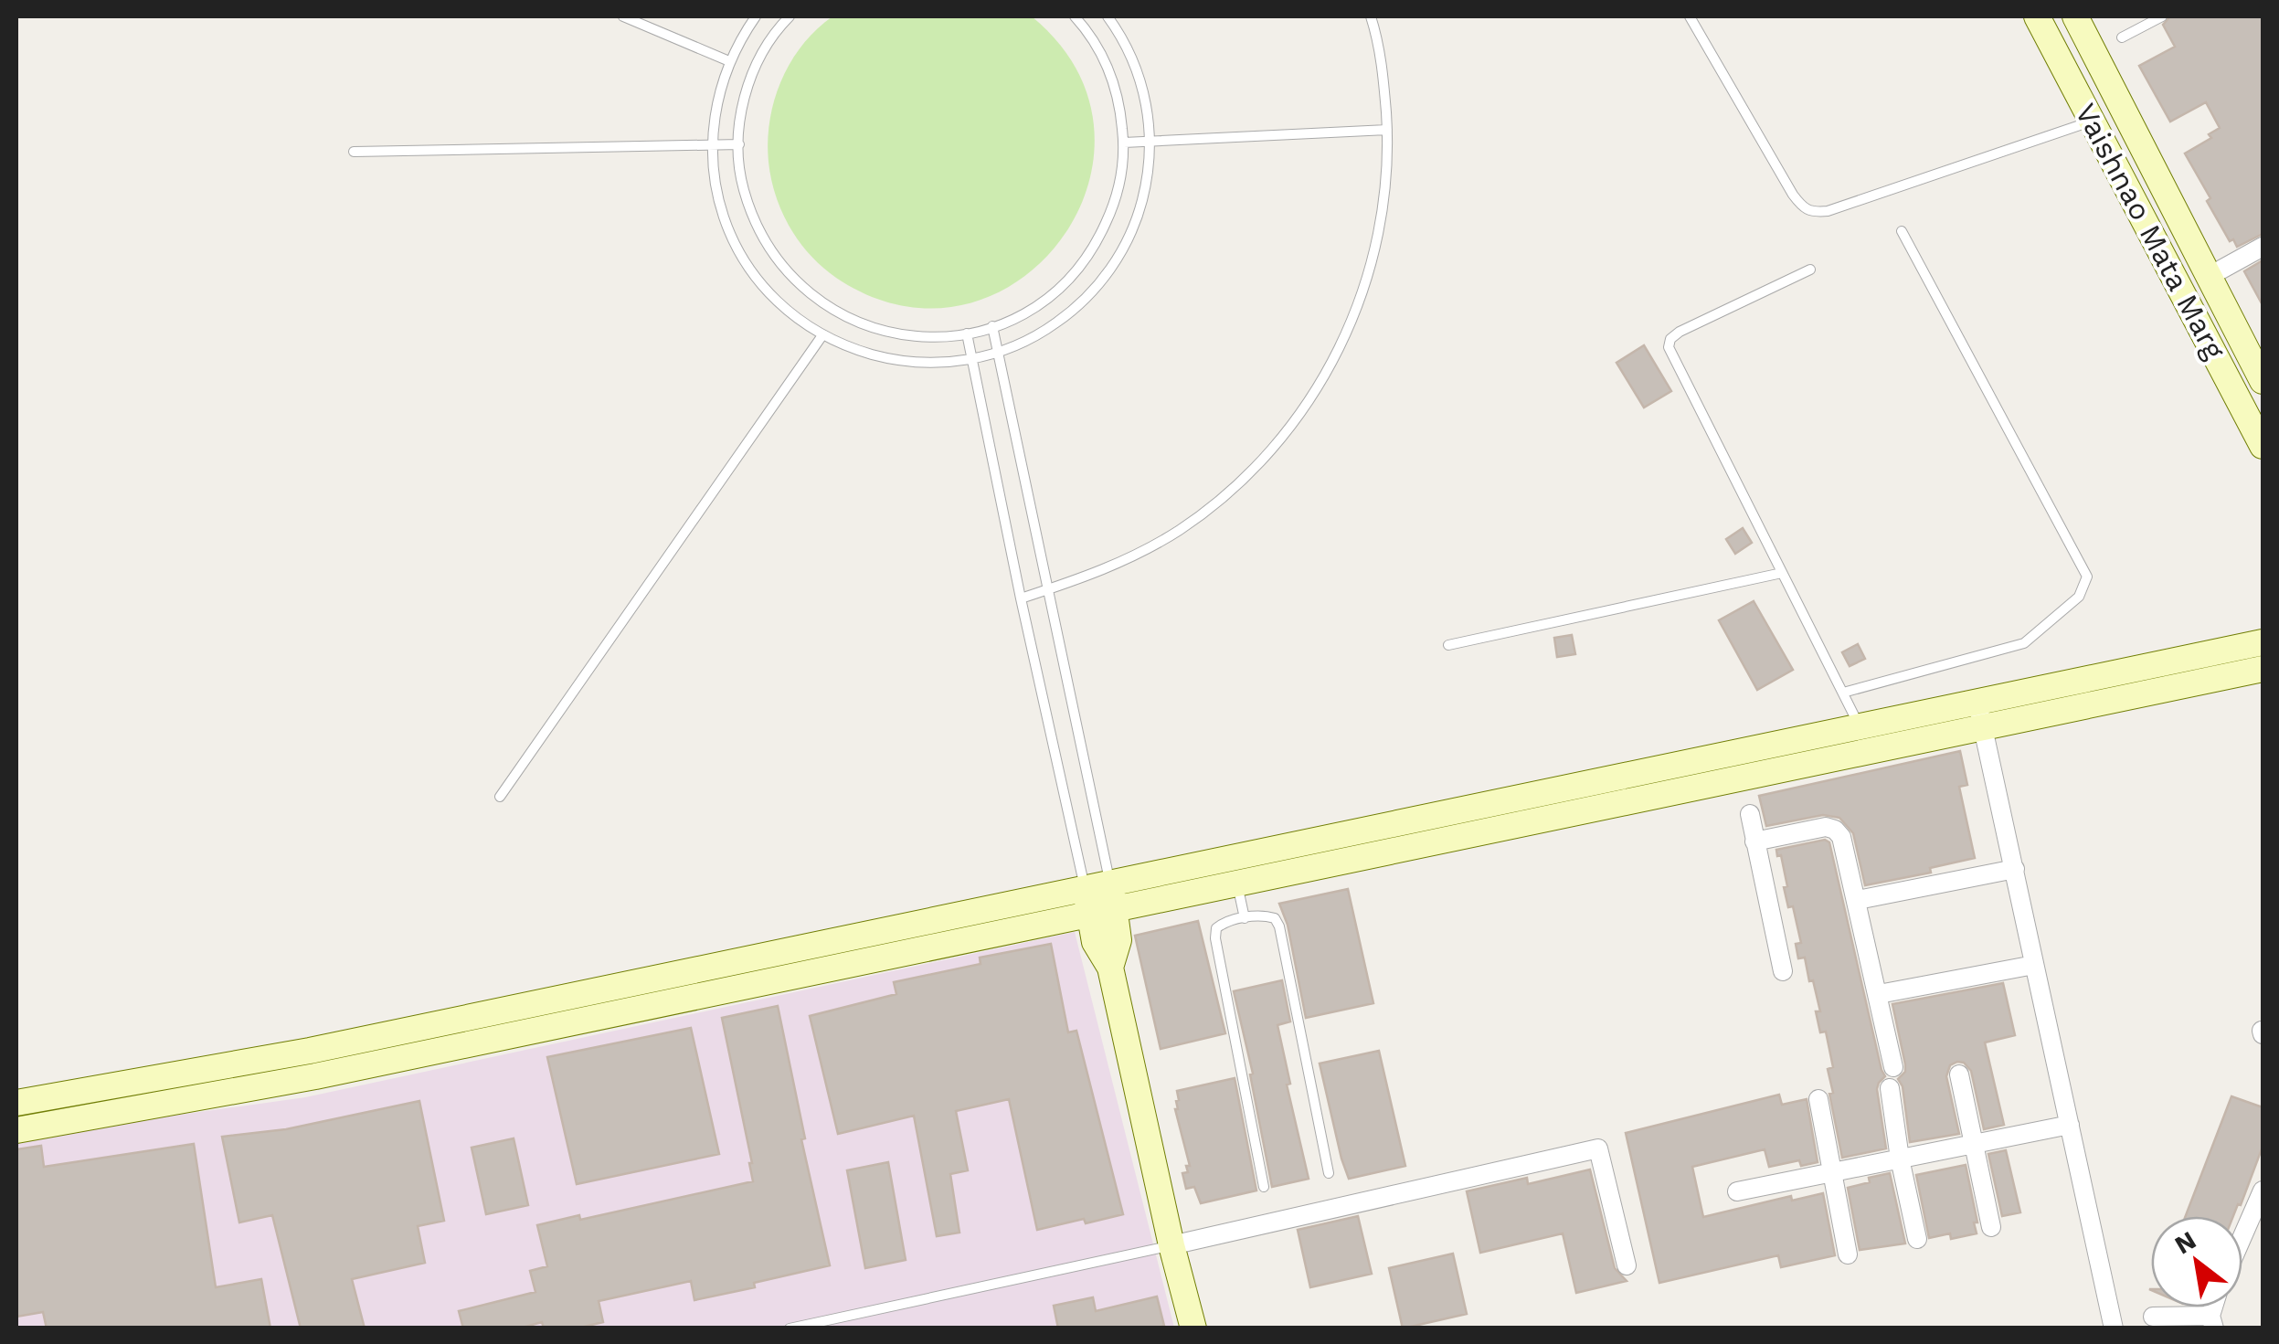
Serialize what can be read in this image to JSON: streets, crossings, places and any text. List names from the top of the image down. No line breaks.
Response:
{"streets":{"street":["Vaishnao Mata Marg"]},"north":"top left"}
